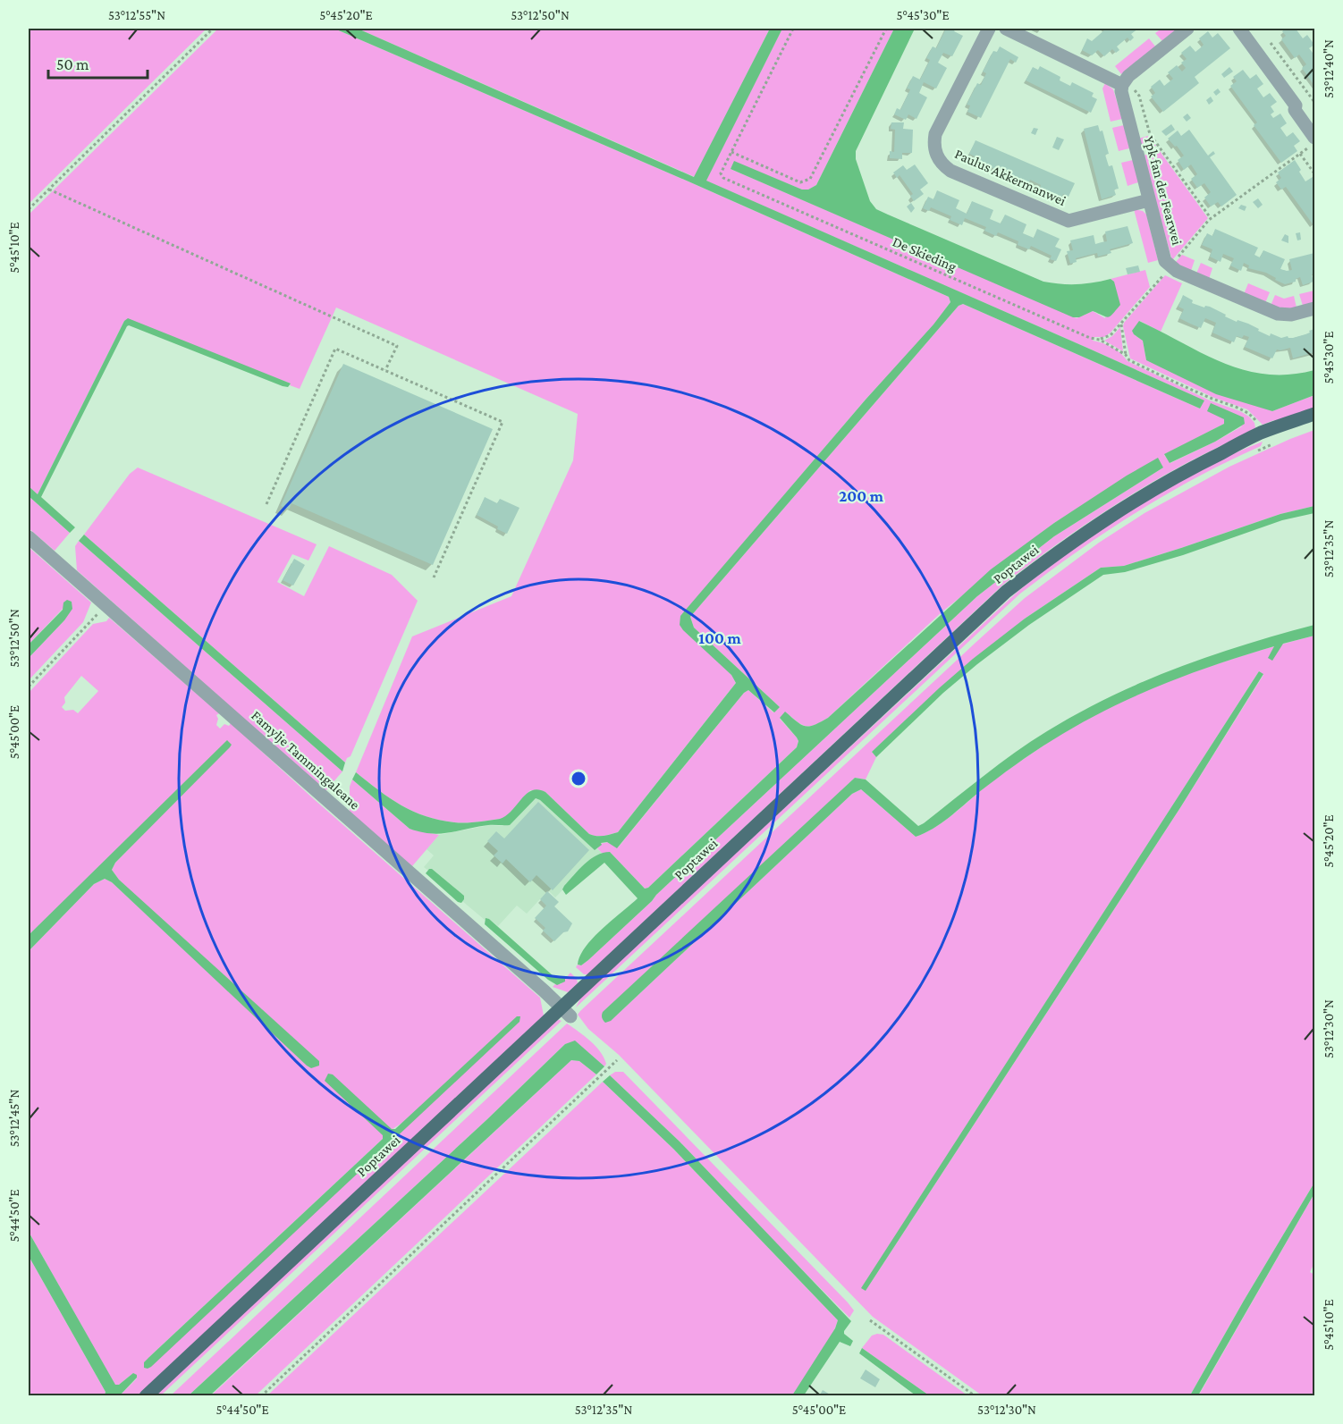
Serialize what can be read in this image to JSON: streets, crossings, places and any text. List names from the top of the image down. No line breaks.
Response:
{"streets":{"main road":["Poptawei"],"street":["Paulus Akkermanwei","Ypk fan der Fearwei","Famylje Tammingaleane"],"path":["De Skieding"]},"crossings":[["Paulus Akkermanwei","Ypk fan der Fearwei"],["Poptawei","Famylje Tammingaleane"]],"scale_bar":"50 m","coordinates":["53°12'55\"N","5°45'20\"E","53°12'50\"N","5°45'30\"E","53°12'40\"N","5°45'10\"E","53°12'35\"N","5°45'00\"E","53°12'30\"N","53°12'45\"N","5°44'50\"E"],"rings":["200 m","100 m"]}
